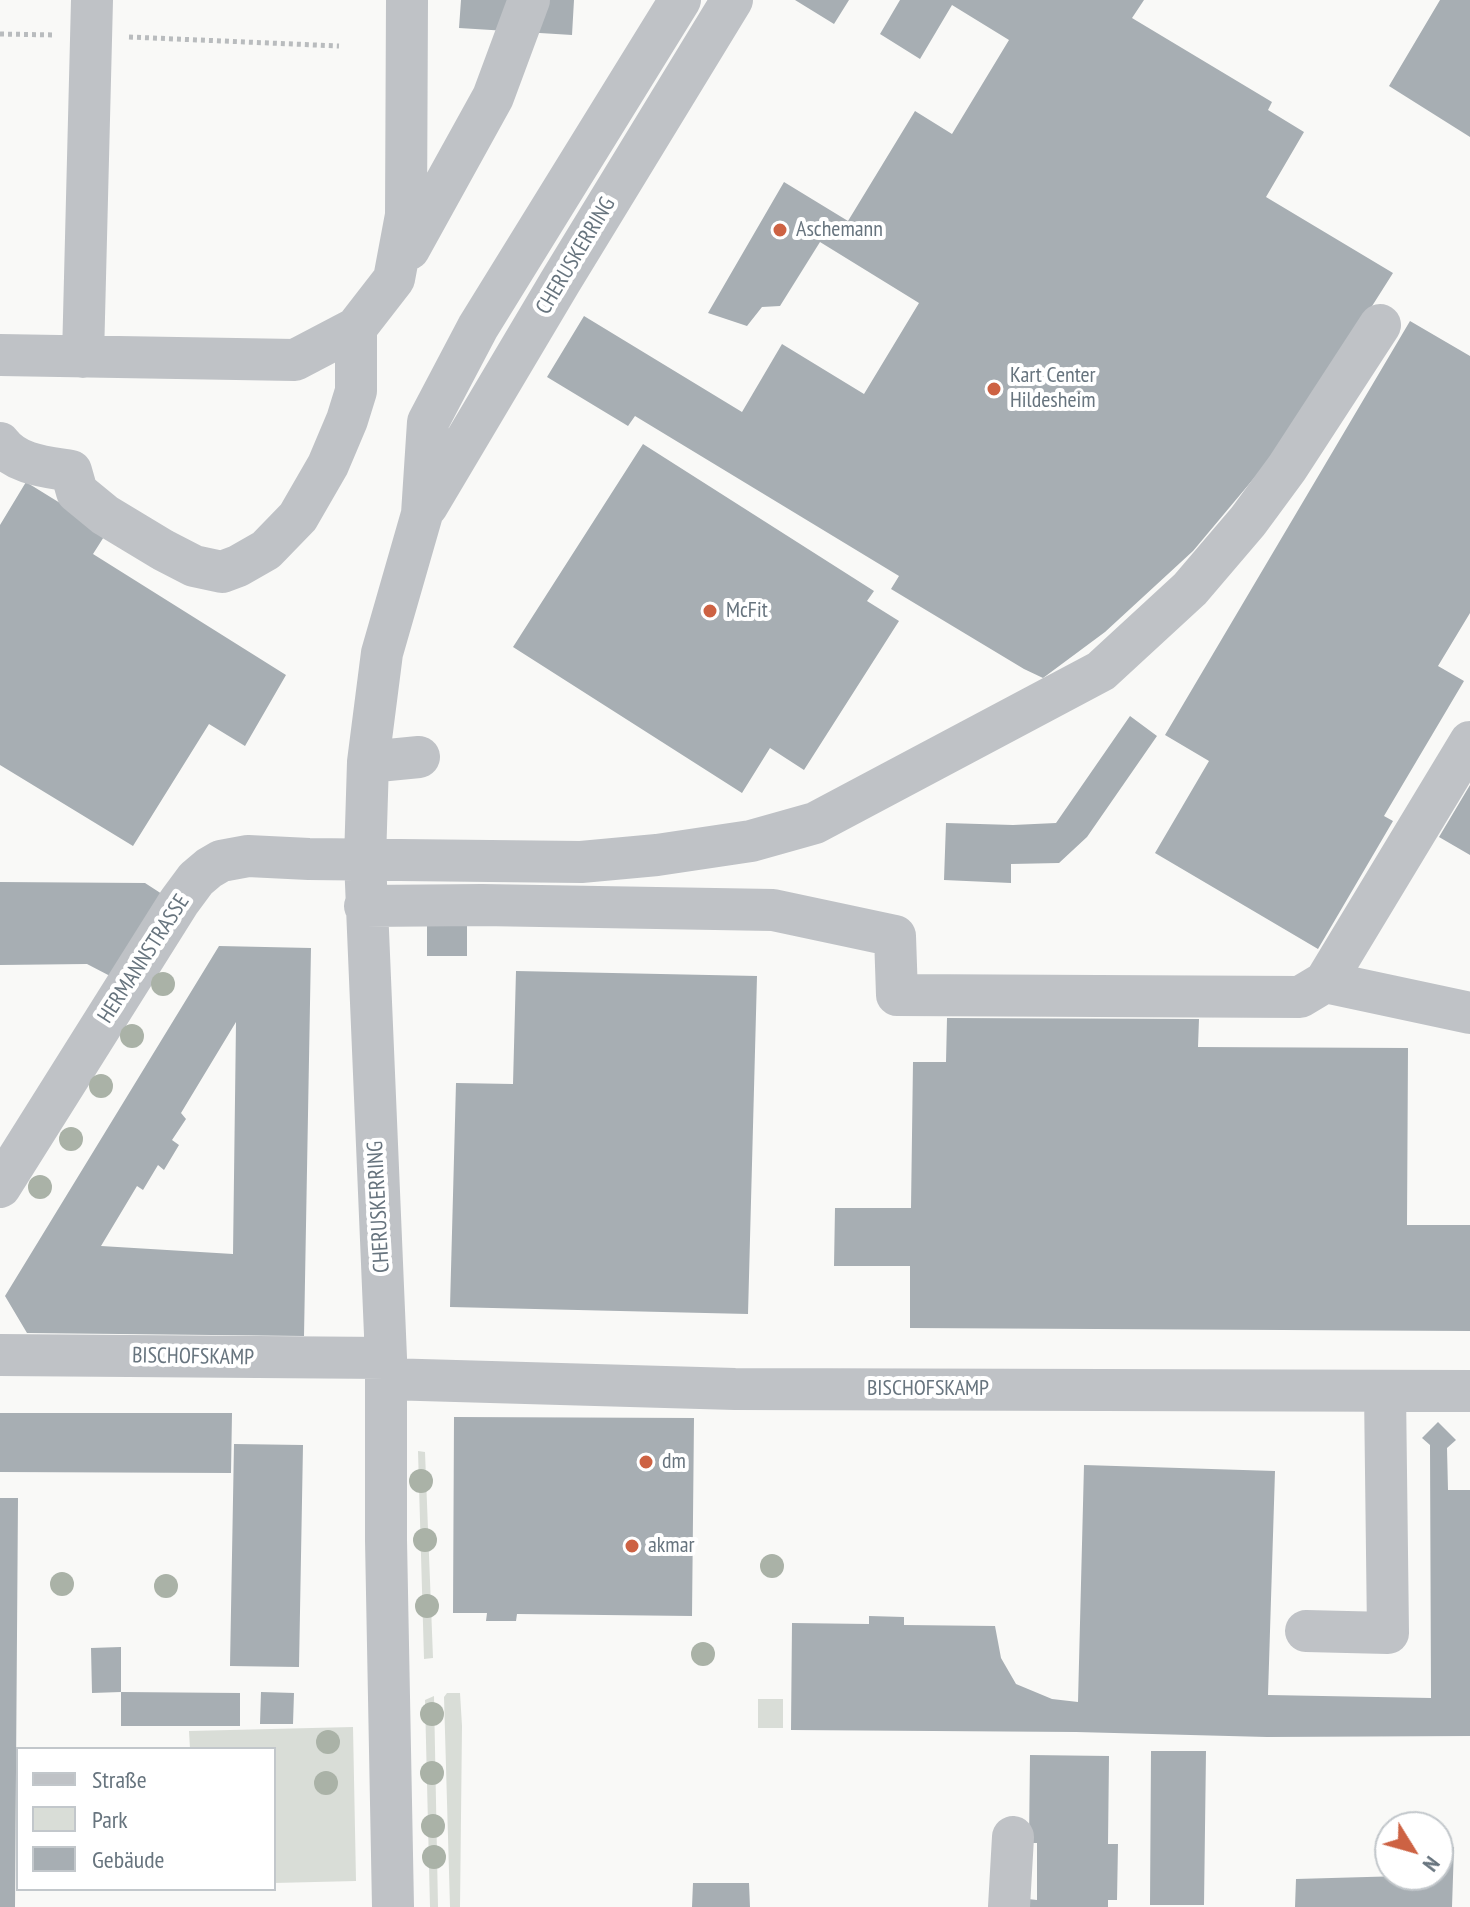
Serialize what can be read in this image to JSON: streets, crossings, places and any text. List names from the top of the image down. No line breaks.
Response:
{"streets":{"street":["CHERUSKERRING","HERMANNSTRASSE","BISCHOFSKAMP"]},"crossings":[["CHERUSKERRING","HERMANNSTRASSE"],["CHERUSKERRING","BISCHOFSKAMP"]],"places":["Aschemann","Kart Center Hildesheim","McFit","dm","akmar"],"legend":["Straße","Park","Gebäude"],"north":"bottom right"}
